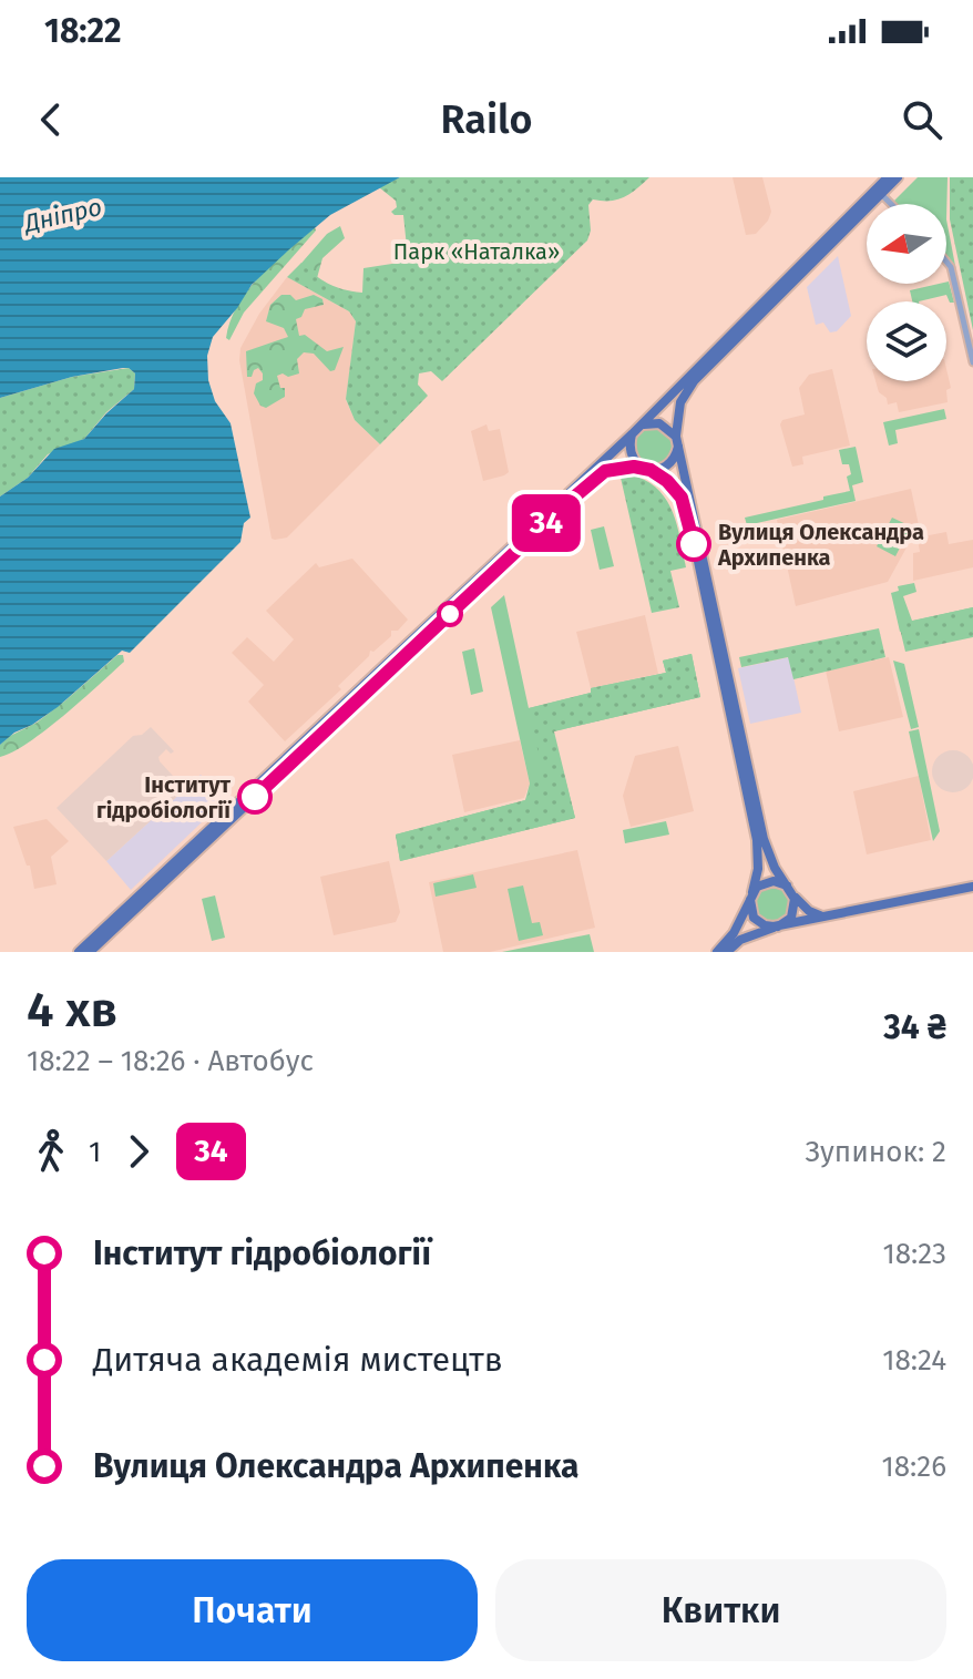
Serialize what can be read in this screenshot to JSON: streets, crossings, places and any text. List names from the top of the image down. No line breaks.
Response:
{"water":["Дніпро"],"parks":["Парк «Наталка»"],"places":["Вулиця Олександра Архипенка","Інститут гідробіології"],"lines":["bus line 34"],"north":"left","page":{"status":"18:22","header":"Railo","on_map":"34","heading":["4 хв","18:22 – 18:26 · Автобус","34 ₴"],"legs":["1","34","Зупинок: 2"],"list":[{"name":"Інститут гідробіології","value":"18:23"},{"name":"Дитяча академія мистецтв","value":"18:24"},{"name":"Вулиця Олександра Архипенка","value":"18:26"}],"buttons":["Почати","Квитки"]}}
